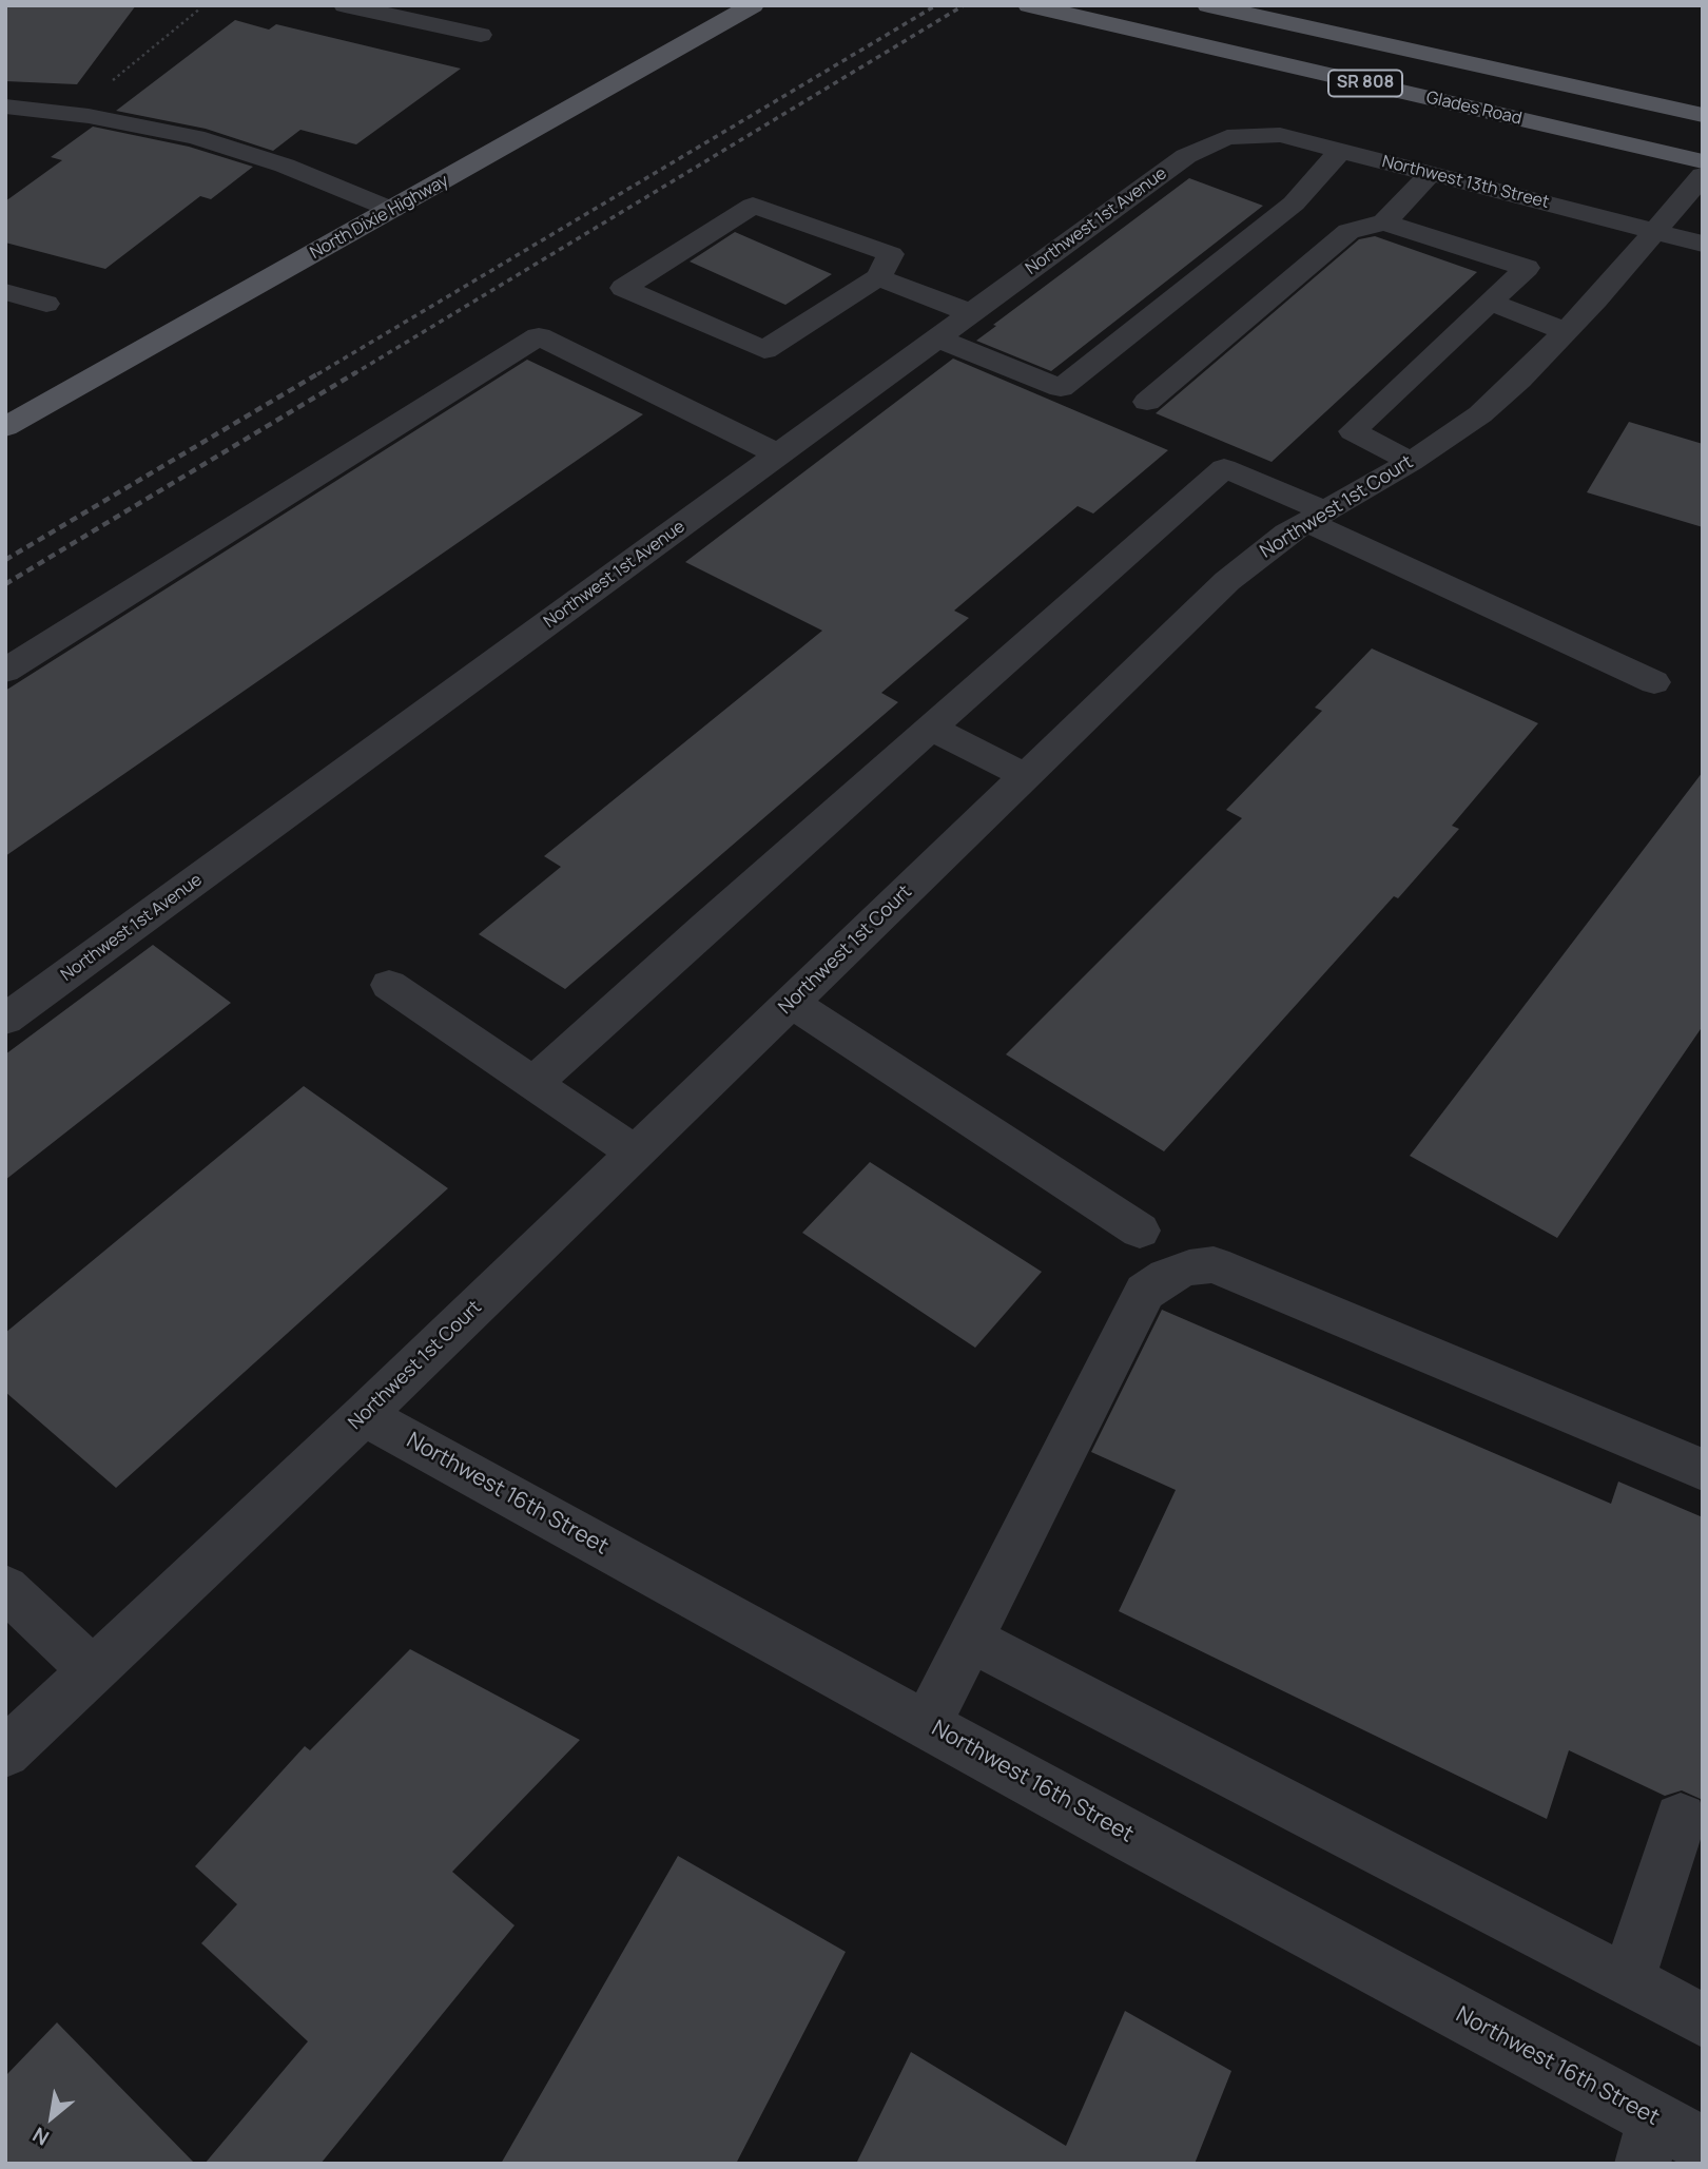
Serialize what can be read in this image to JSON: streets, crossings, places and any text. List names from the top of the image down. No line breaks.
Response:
{"streets":{"main road":["SR 808","Glades Road","North Dixie Highway"],"street":["Northwest 13th Street","Northwest 1st Avenue","Northwest 1st Court","Northwest 16th Street"]},"crossings":[["Northwest 13th Street","Northwest 1st Avenue"],["Northwest 13th Street","Northwest 1st Court"],["Northwest 1st Court","Northwest 16th Street"]],"north":"bottom left"}
